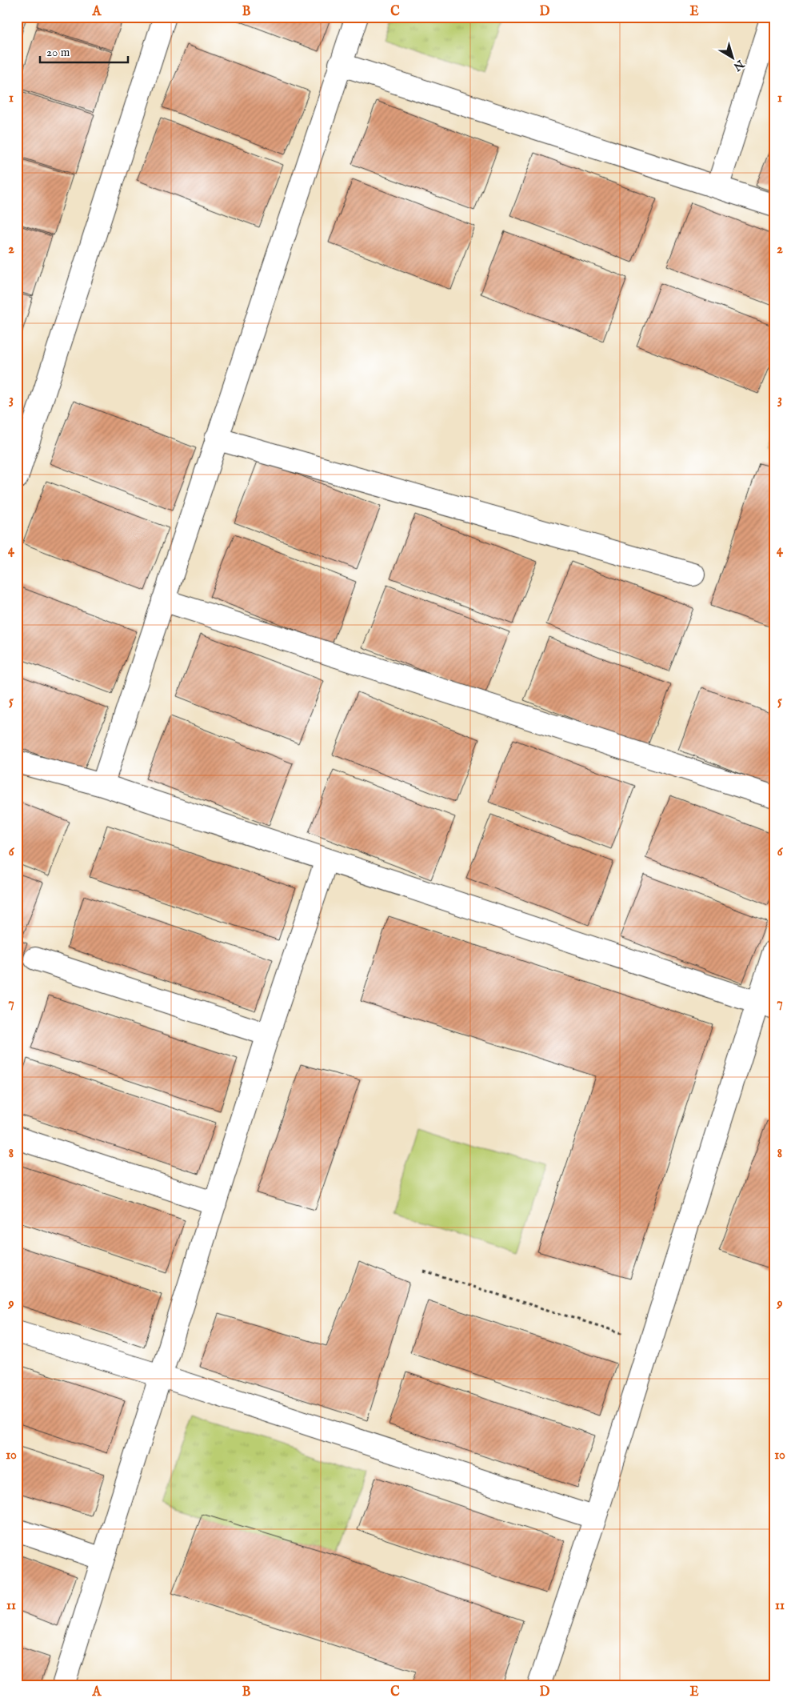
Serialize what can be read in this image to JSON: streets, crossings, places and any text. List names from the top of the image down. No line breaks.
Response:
{"scale_bar":"20 m","north":"bottom right","grid":{"columns":["A","B","C","D","E"],"rows":["1","2","3","4","5","6","7","8","9","10","11"]}}
